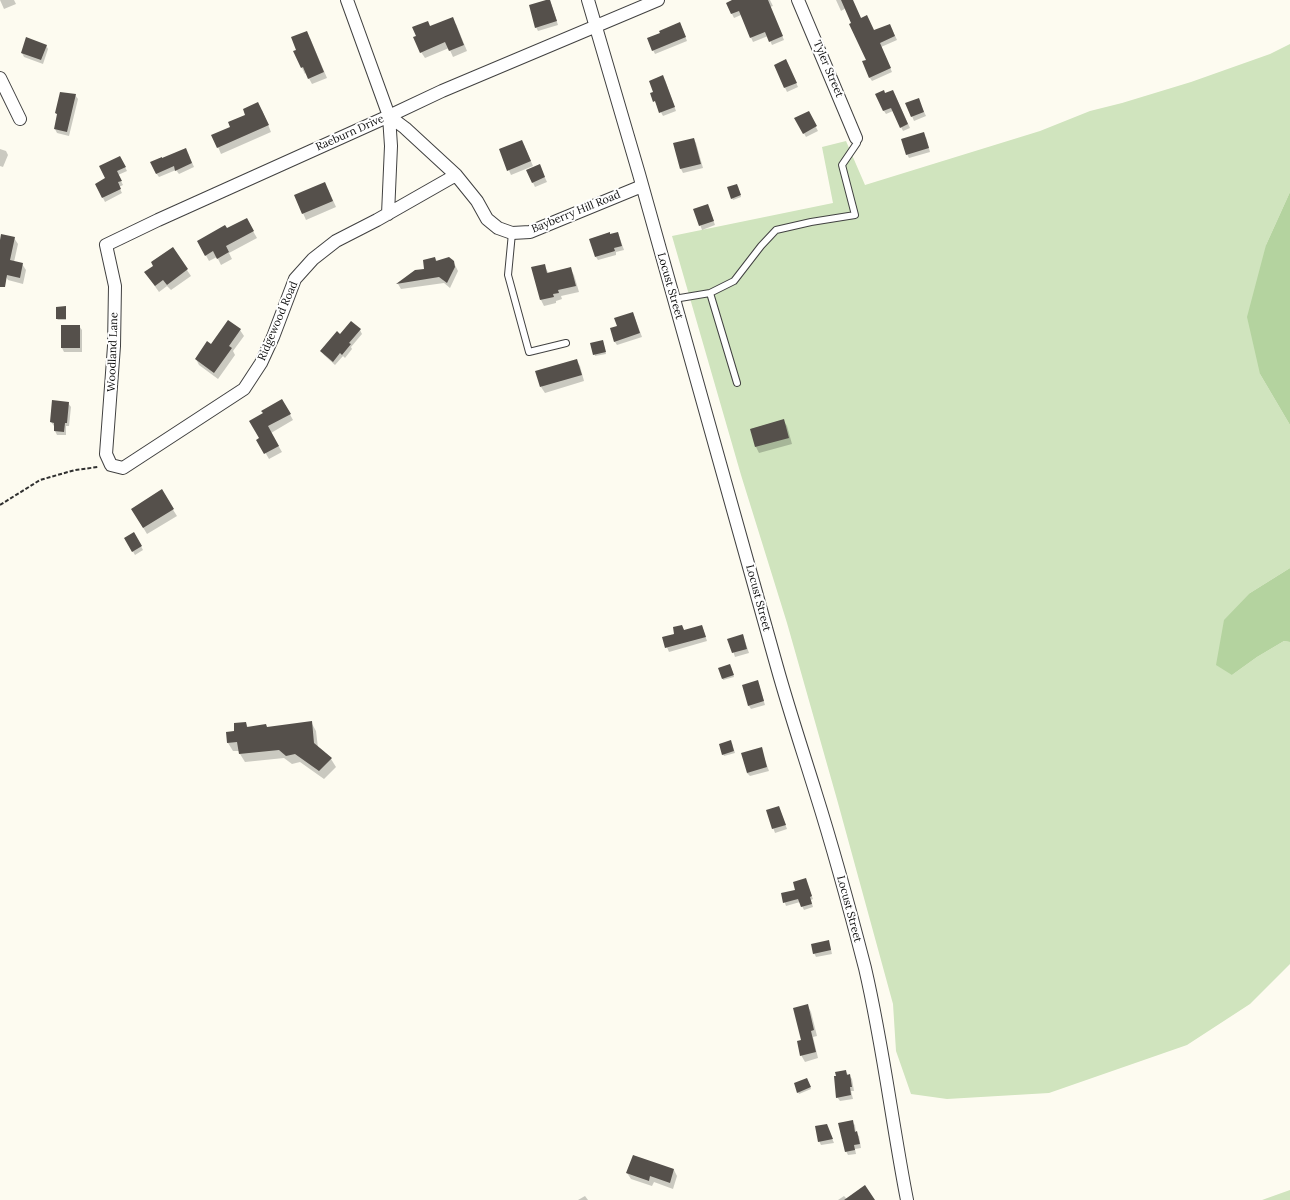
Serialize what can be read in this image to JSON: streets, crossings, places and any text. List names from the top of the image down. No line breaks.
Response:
{"streets":{"street":["Tyler Street","Raeburn Drive","Bayberry Hill Road","Locust Street","Ridgewood Road","Woodland Lane"]},"crossings":[["Raeburn Drive","Locust Street"],["Raeburn Drive","Woodland Lane"],["Bayberry Hill Road","Locust Street"],["Ridgewood Road","Woodland Lane"]]}
